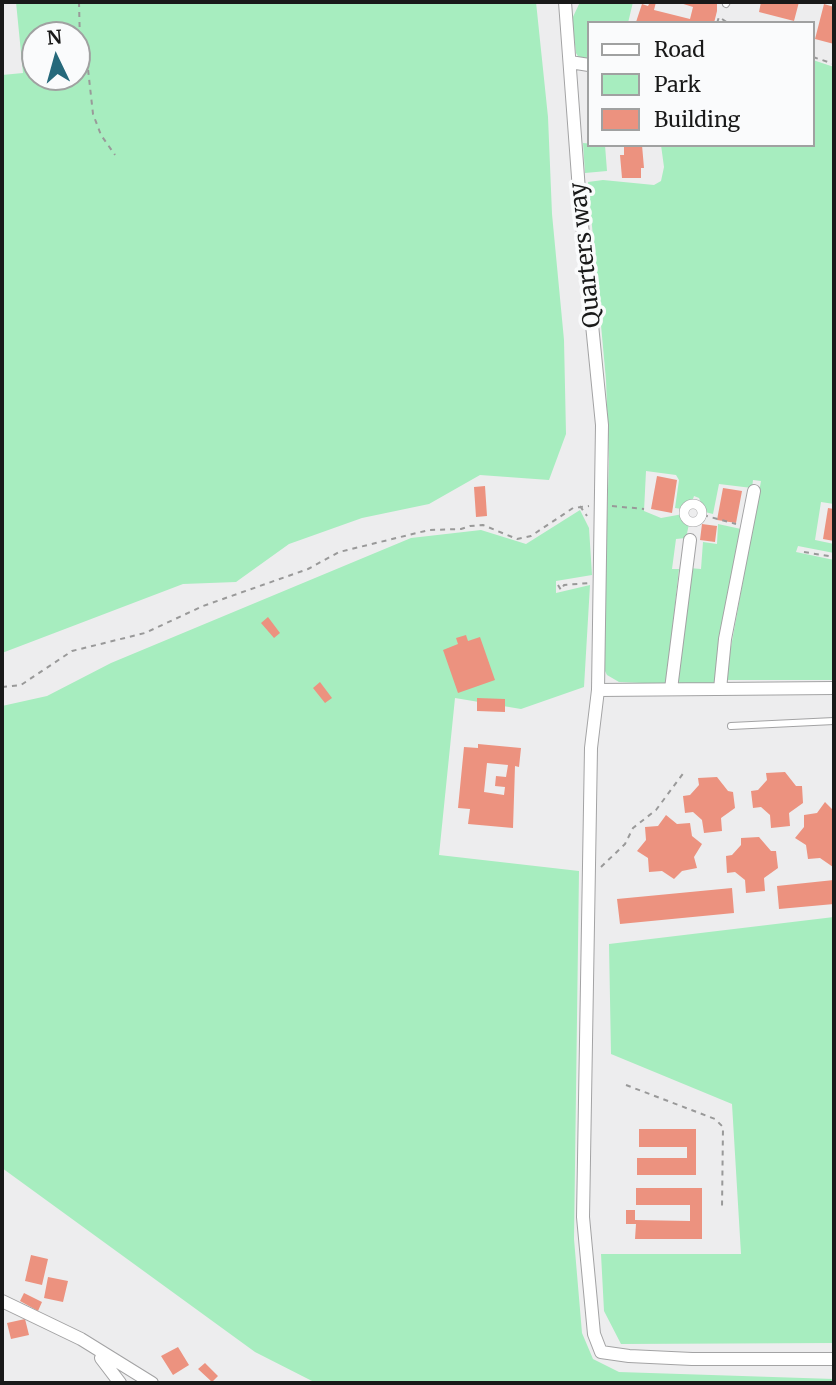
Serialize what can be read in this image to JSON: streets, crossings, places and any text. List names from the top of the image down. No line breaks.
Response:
{"streets":{"street":["Quarters way"]},"legend":["Road","Park","Building"],"north":"top"}
